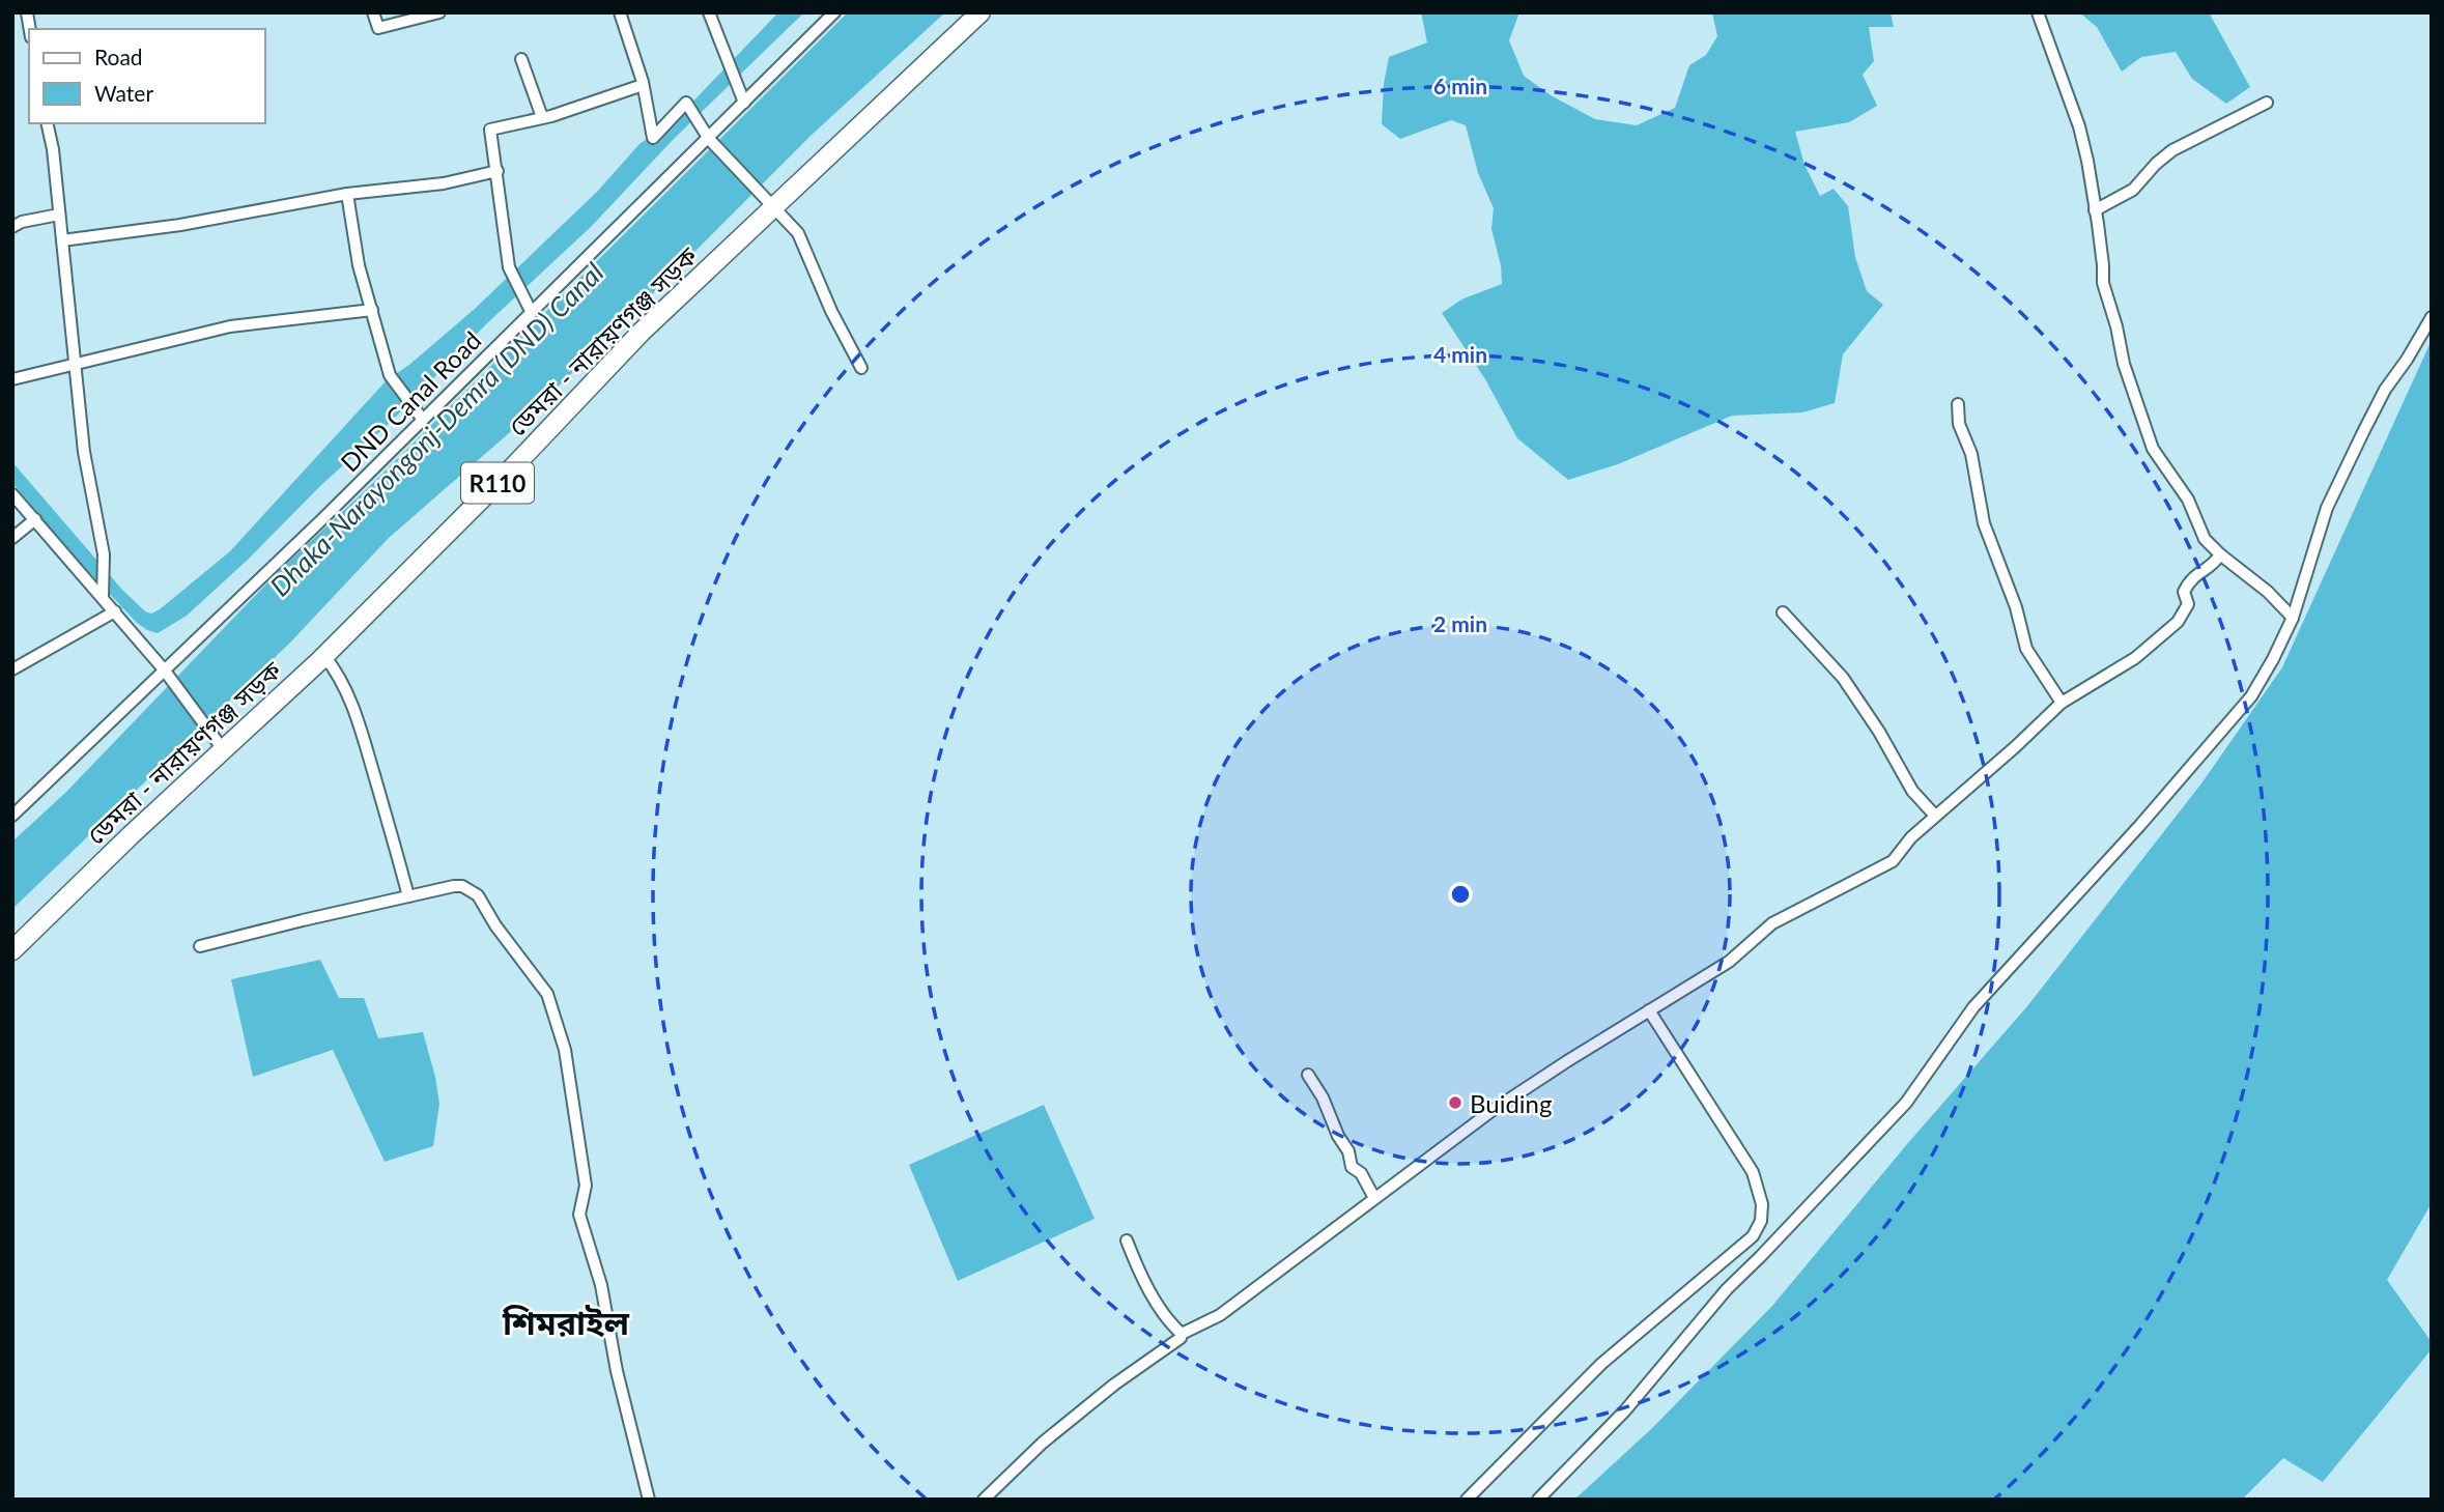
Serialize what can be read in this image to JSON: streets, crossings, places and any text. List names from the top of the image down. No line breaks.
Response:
{"streets":{"main road":["ডেমরা - নারায়ণগঞ্জ সড়ক","R110"],"street":["DND Canal Road"]},"districts":["শিমরাইল"],"water":["Dhaka-Narayongonj-Demra (DND) Canal"],"places":["Buiding"],"legend":["Road","Water"],"rings":["6 min","4 min","2 min"]}
